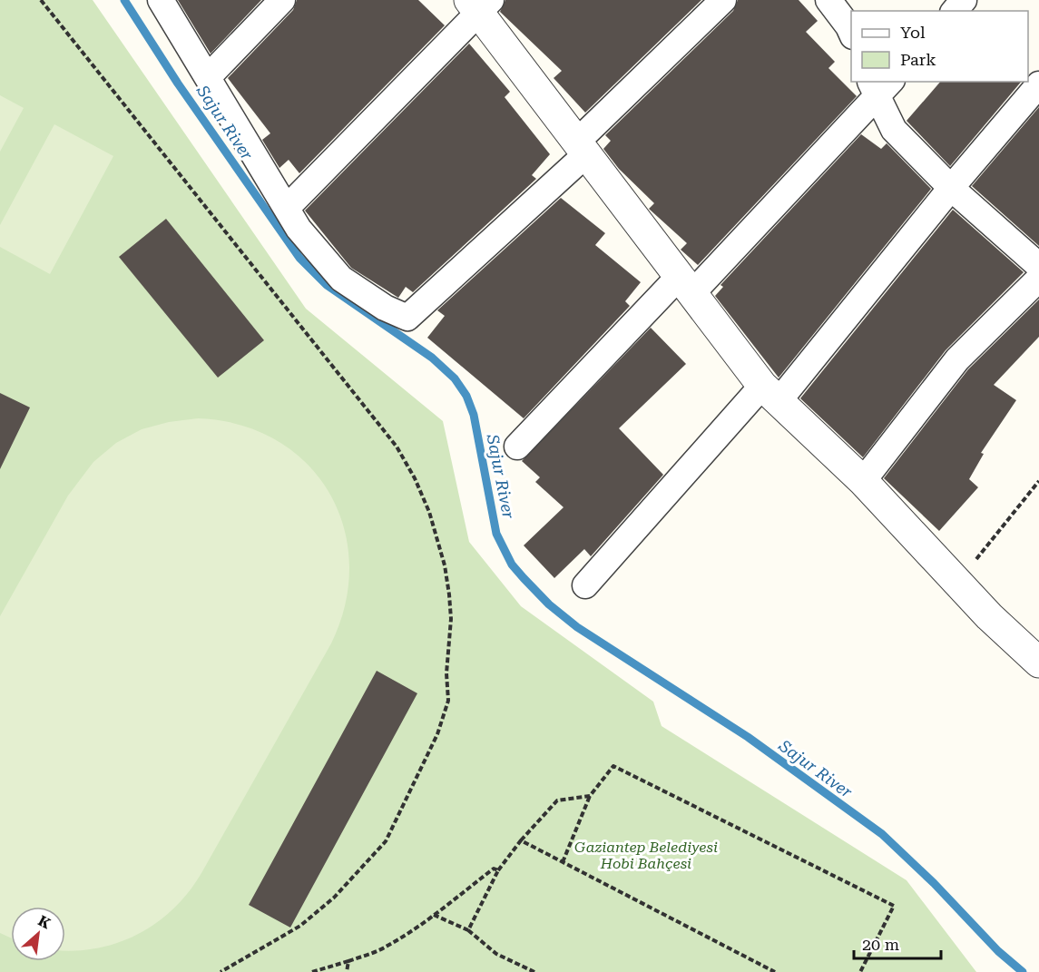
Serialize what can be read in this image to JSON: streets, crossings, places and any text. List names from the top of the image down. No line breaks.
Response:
{"water":["Sajur River"],"parks":["Gaziantep Belediyesi Hobi Bahçesi"],"legend":["Yol","Park"],"scale_bar":"20 m","north":"top right"}
